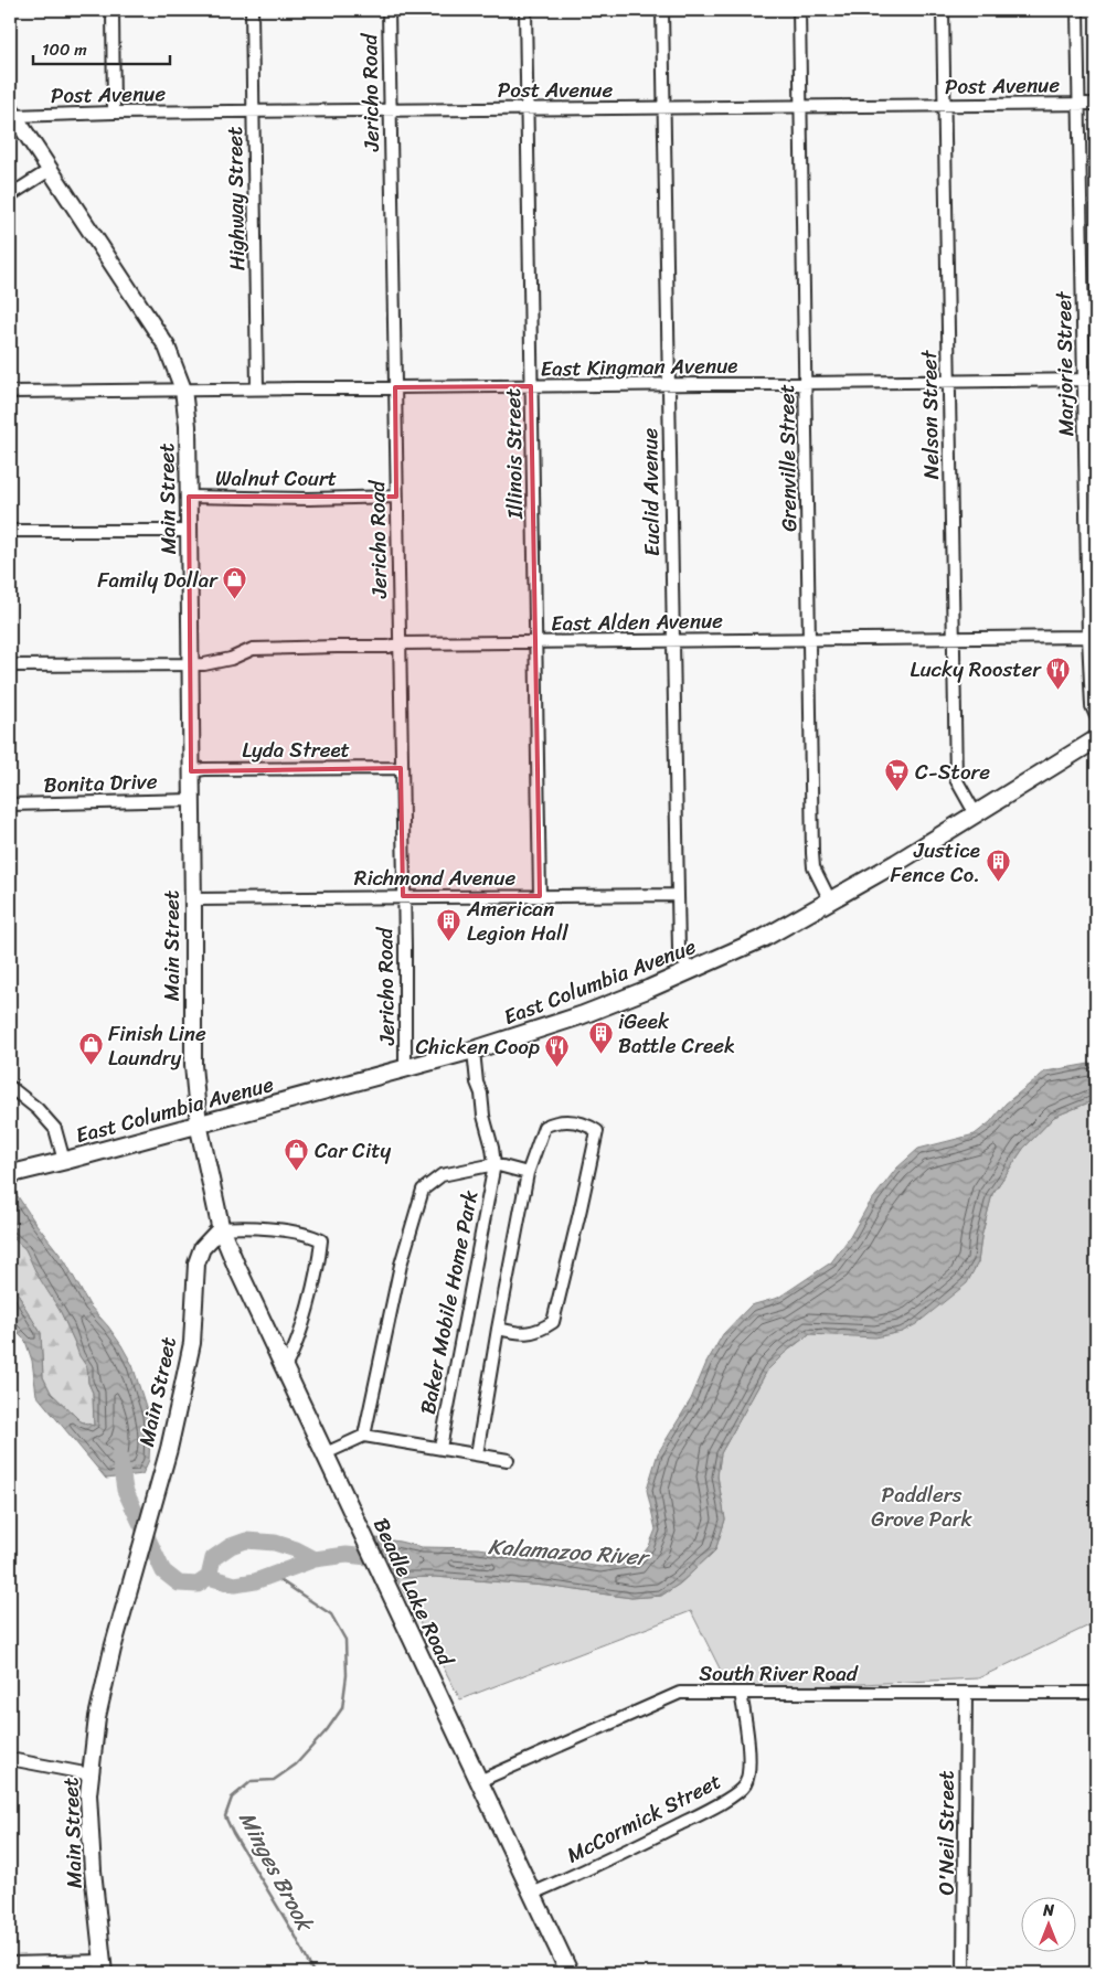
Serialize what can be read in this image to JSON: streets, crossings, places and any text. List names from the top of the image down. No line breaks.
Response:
{"streets":{"main road":["Main Street","East Columbia Avenue","Beadle Lake Road"],"street":["Post Avenue","Jericho Road","Highway Street","Marjorie Street","East Kingman Avenue","Nelson Street","Illinois Street","Grenville Street","Walnut Court","Euclid Avenue","East Alden Avenue","Lyda Street","Bonita Drive","Richmond Avenue","Baker Mobile Home Park","South River Road","McCormick Street","O'Neil Street"]},"crossings":[["Post Avenue","Jericho Road"],["Post Avenue","Highway Street"],["Post Avenue","Marjorie Street"],["Post Avenue","Nelson Street"],["Post Avenue","Illinois Street"],["Post Avenue","Grenville Street"],["Post Avenue","Euclid Avenue"],["Post Avenue","Main Street"],["Jericho Road","East Kingman Avenue"],["Jericho Road","Walnut Court"],["Jericho Road","East Alden Avenue"],["Jericho Road","Lyda Street"],["Jericho Road","Richmond Avenue"],["Jericho Road","East Columbia Avenue"],["Highway Street","East Kingman Avenue"],["Marjorie Street","East Kingman Avenue"],["Marjorie Street","East Alden Avenue"],["East Kingman Avenue","Nelson Street"],["East Kingman Avenue","Illinois Street"],["East Kingman Avenue","Grenville Street"],["East Kingman Avenue","Euclid Avenue"],["East Kingman Avenue","Main Street"],["Nelson Street","East Alden Avenue"],["Nelson Street","East Columbia Avenue"],["Illinois Street","East Alden Avenue"],["Illinois Street","Richmond Avenue"],["Grenville Street","East Alden Avenue"],["Grenville Street","East Columbia Avenue"],["Walnut Court","Main Street"],["Euclid Avenue","East Alden Avenue"],["Euclid Avenue","Richmond Avenue"],["Euclid Avenue","East Columbia Avenue"],["Main Street","East Alden Avenue"],["Main Street","Lyda Street"],["Main Street","Bonita Drive"],["Main Street","Richmond Avenue"],["Main Street","East Columbia Avenue"],["Main Street","Beadle Lake Road"],["Beadle Lake Road","South River Road"],["Beadle Lake Road","McCormick Street"],["South River Road","McCormick Street"],["South River Road","O'Neil Street"]],"water":["Kalamazoo River","Minges Brook"],"parks":["Paddlers Grove Park"],"places":{"shop":["Family Dollar","Finish Line Laundry","Car City"],"restaurant":["Lucky Rooster","Chicken Coop"],"supermarket":["C-Store"],"building":["Justice Fence Co.","American Legion Hall","iGeek Battle Creek"]},"scale_bar":"100 m","north":"top"}
